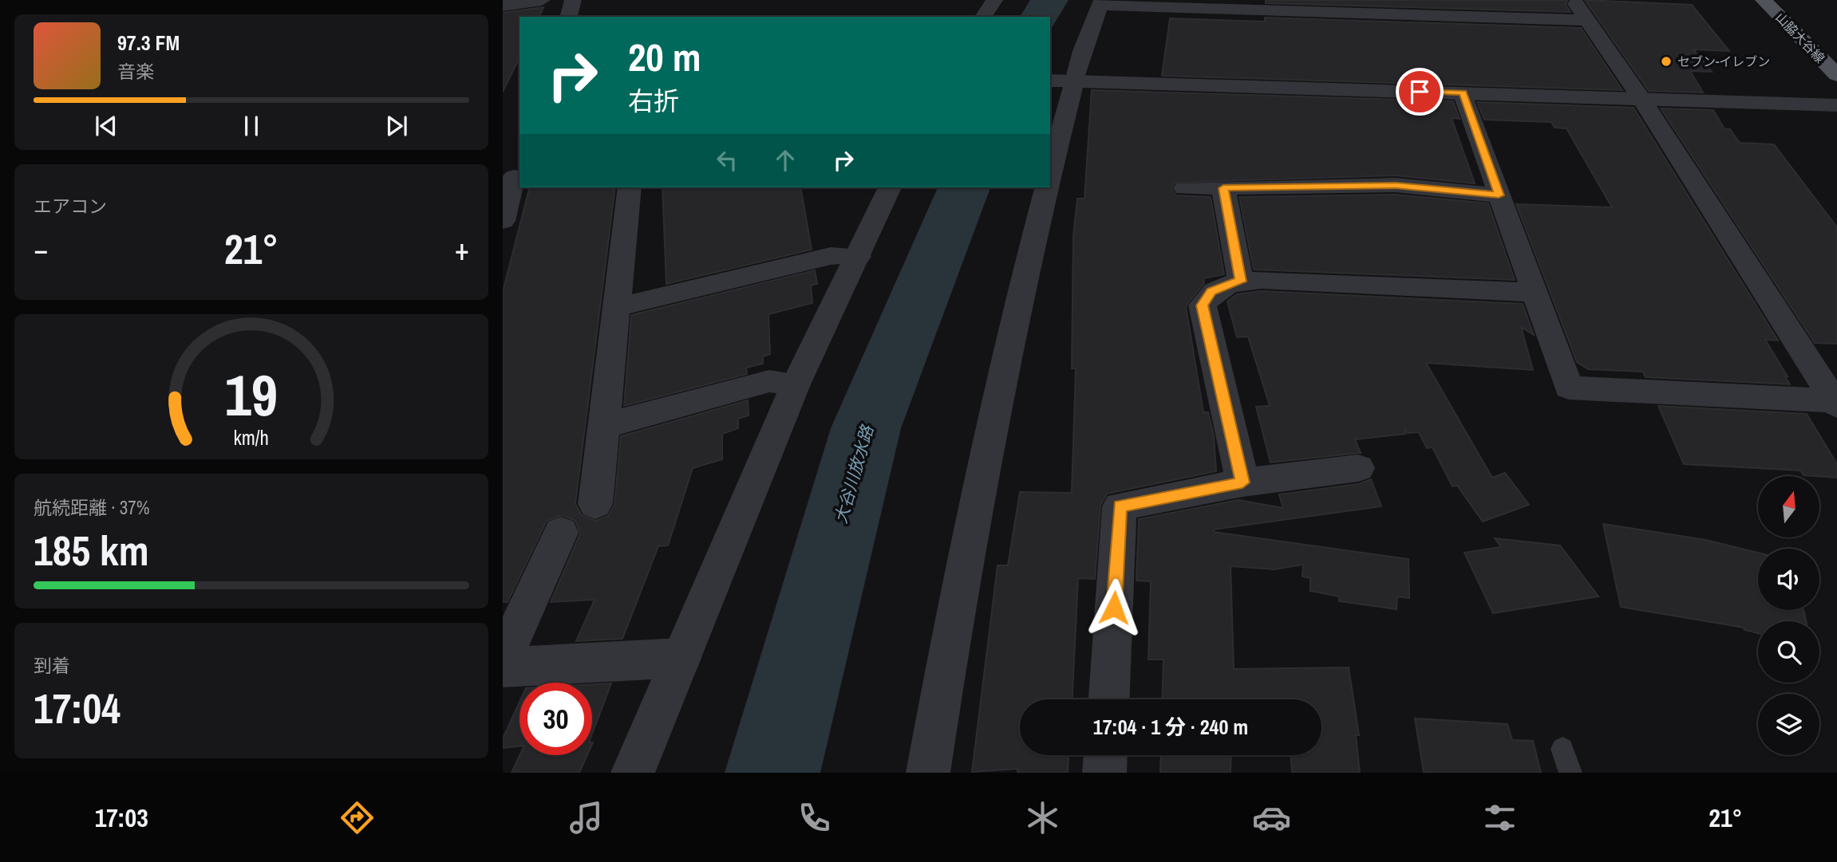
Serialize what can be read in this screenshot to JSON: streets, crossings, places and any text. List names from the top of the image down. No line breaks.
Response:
{"streets":{"main road":["山脇大谷線"]},"water":["大谷川放水路"],"places":["セブン-イレブン"],"north":"top","page":{"turn":["20 m","右折"],"song":["97.3 FM","音楽"],"tile":["エアコン",["航続距離 · 37%","185 km"],["到着","17:04"]],"heat":["−","21°","+"],"limit":"30","trip":"17:04 · 1 分 · 240 m","tabs":["17:03","21°"],"gauge":["19","km/h"]}}
